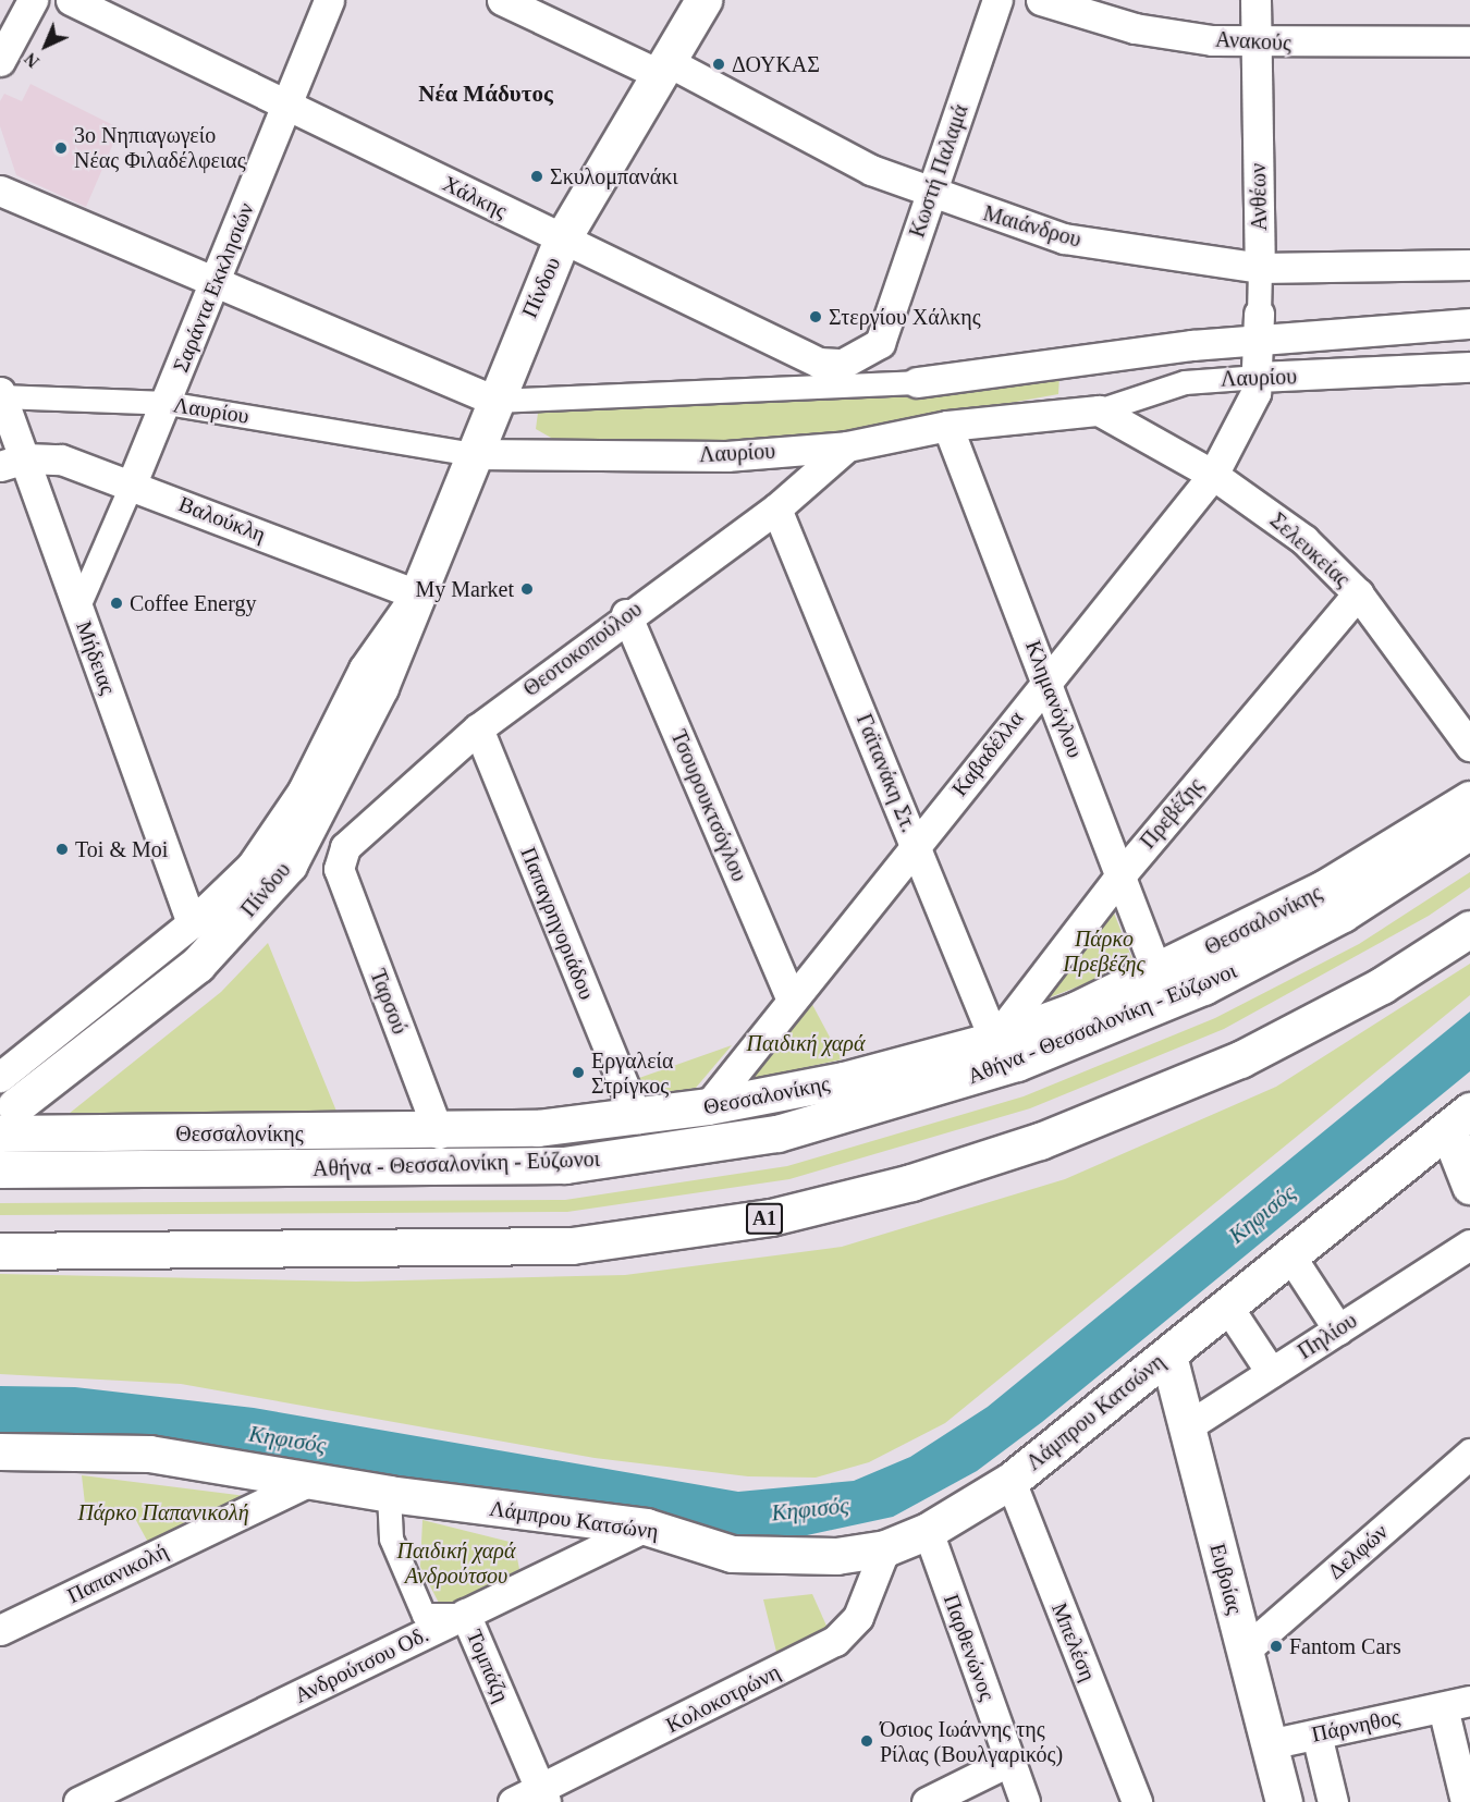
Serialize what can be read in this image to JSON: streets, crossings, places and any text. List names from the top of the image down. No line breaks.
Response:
{"streets":{"main road":["Πίνδου","Θεσσαλονίκης","Αθήνα - Θεσσαλονίκη - Εύζωνοι","Α1","Λάμπρου Κατσώνη","Ευβοίας"],"street":["Ανακούς","Κωστή Παλαμά","Χάλκης","Ανθέων","Μαιάνδρου","Σαράντα Εκκλησιών","Λαυρίου","Βαλούκλη","Σελευκείας","Θεοτοκοπούλου","Μήδειας","Κλημανόγλου","Καβαδέλλα","Γαϊτανάκη Στ.","Τσουρουκτσόγλου","Πρεβέζης","Παπαγρηγοριάδου","Ταρσού","Πηλίου","Δελφών","Παπανικολή","Μπελέση","Παρθενώνος","Ανδρούτσου Οδ.","Τομπάζη","Κολοκοτρώνη","Πάρνηθος"]},"crossings":[["Ανακούς","Ανθέων"],["Κωστή Παλαμά","Χάλκης"],["Κωστή Παλαμά","Μαιάνδρου"],["Χάλκης","Σαράντα Εκκλησιών"],["Χάλκης","Πίνδου"],["Ανθέων","Μαιάνδρου"],["Ανθέων","Λαυρίου"],["Ανθέων","Καβαδέλλα"],["Μαιάνδρου","Πίνδου"],["Σαράντα Εκκλησιών","Λαυρίου"],["Σαράντα Εκκλησιών","Βαλούκλη"],["Σαράντα Εκκλησιών","Μήδειας"],["Πίνδου","Λαυρίου"],["Πίνδου","Βαλούκλη"],["Πίνδου","Μήδειας"],["Πίνδου","Θεσσαλονίκης"],["Λαυρίου","Σελευκείας"],["Λαυρίου","Θεοτοκοπούλου"],["Λαυρίου","Μήδειας"],["Λαυρίου","Κλημανόγλου"],["Λαυρίου","Καβαδέλλα"],["Βαλούκλη","Μήδειας"],["Σελευκείας","Καβαδέλλα"],["Σελευκείας","Πρεβέζης"],["Θεοτοκοπούλου","Γαϊτανάκη Στ."],["Θεοτοκοπούλου","Τσουρουκτσόγλου"],["Θεοτοκοπούλου","Παπαγρηγοριάδου"],["Θεοτοκοπούλου","Ταρσού"],["Κλημανόγλου","Καβαδέλλα"],["Κλημανόγλου","Πρεβέζης"],["Κλημανόγλου","Θεσσαλονίκης"],["Καβαδέλλα","Γαϊτανάκη Στ."],["Καβαδέλλα","Τσουρουκτσόγλου"],["Καβαδέλλα","Θεσσαλονίκης"],["Γαϊτανάκη Στ.","Πρεβέζης"],["Γαϊτανάκη Στ.","Θεσσαλονίκης"],["Πρεβέζης","Θεσσαλονίκης"],["Θεσσαλονίκης","Παπαγρηγοριάδου"],["Θεσσαλονίκης","Ταρσού"],["Πηλίου","Ευβοίας"],["Λάμπρου Κατσώνη","Παπανικολή"],["Λάμπρου Κατσώνη","Ευβοίας"],["Λάμπρου Κατσώνη","Μπελέση"],["Λάμπρου Κατσώνη","Παρθενώνος"],["Λάμπρου Κατσώνη","Ανδρούτσου Οδ."],["Λάμπρου Κατσώνη","Τομπάζη"],["Λάμπρου Κατσώνη","Κολοκοτρώνη"],["Δελφών","Ευβοίας"],["Ευβοίας","Πάρνηθος"],["Ανδρούτσου Οδ.","Τομπάζη"],["Τομπάζη","Κολοκοτρώνη"]],"districts":["Νέα Μάδυτος"],"water":["Κηφισός"],"parks":["Πάρκο Πρεβέζης","Παιδική χαρά","Πάρκο Παπανικολή","Παιδική χαρά Ανδρούτσου"],"places":["ΔΟΥΚΑΣ","3ο Νηπιαγωγείο Νέας Φιλαδέλφειας","Σκυλομπανάκι","Στεργίου Χάλκης","My Market","Coffee Energy","Toi & Moi","Εργαλεία Στρίγκος","Fantom Cars","Όσιος Ιωάννης της Ρίλας (Βουλγαρικός)"],"north":"bottom left"}
